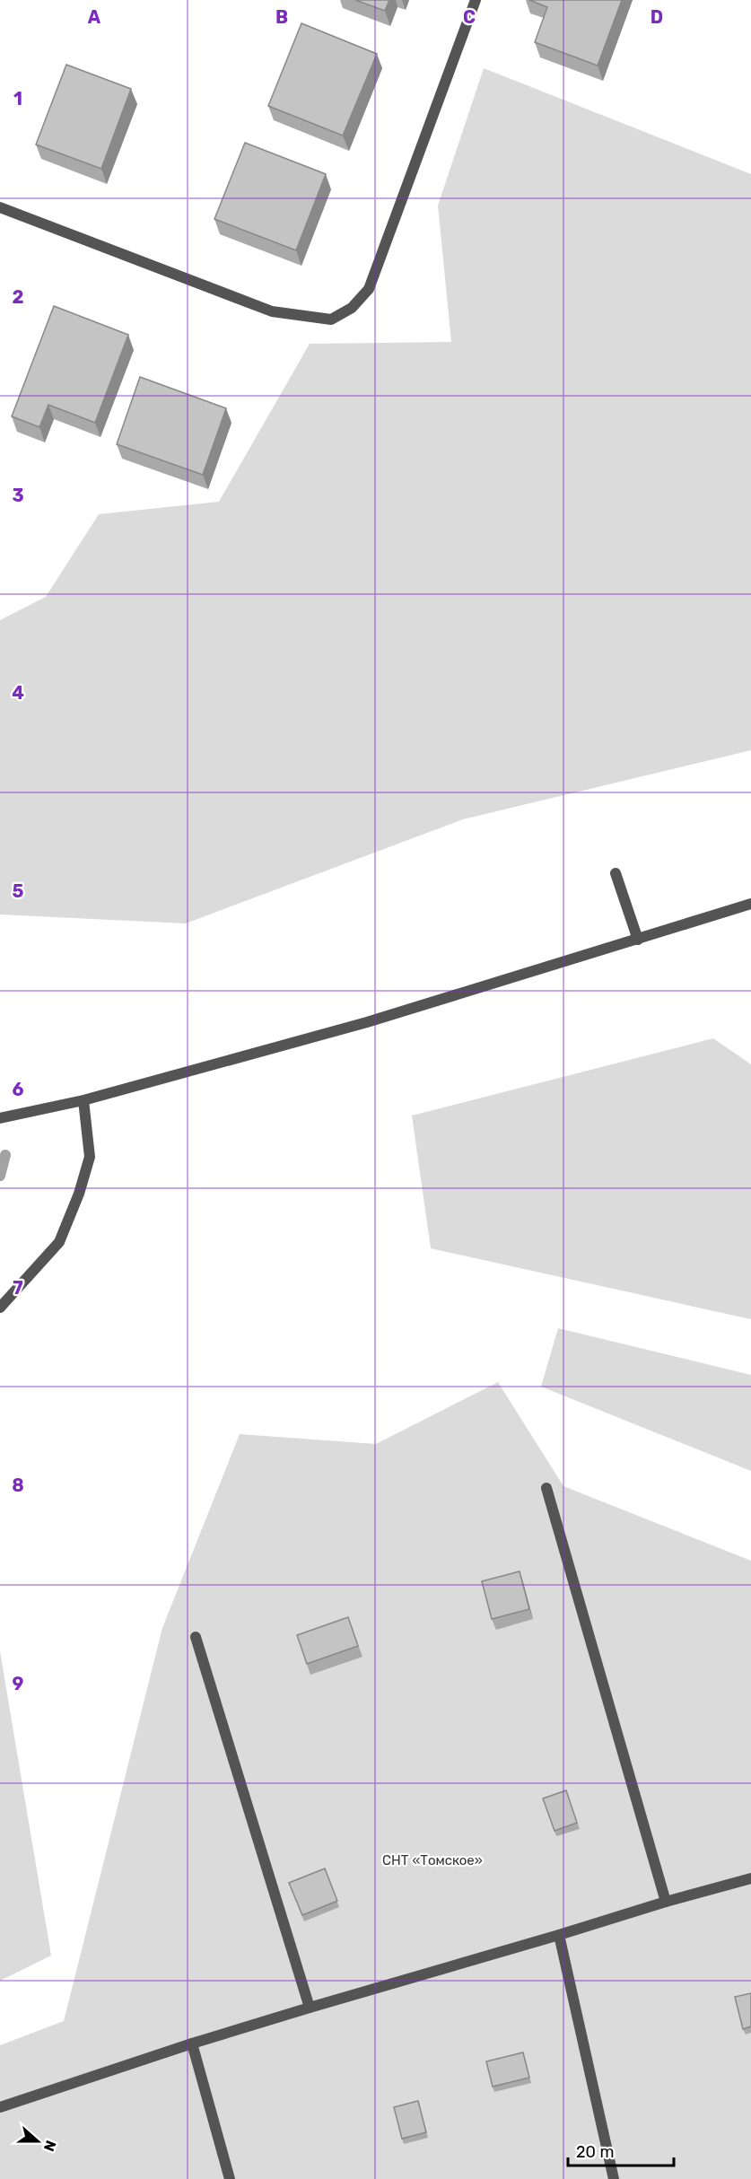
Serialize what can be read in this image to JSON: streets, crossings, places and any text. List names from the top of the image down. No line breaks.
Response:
{"parks":["СНТ «Томское»"],"scale_bar":"20 m","north":"right","grid":{"columns":["A","B","C","D"],"rows":["1","2","3","4","5","6","7","8","9"]}}
